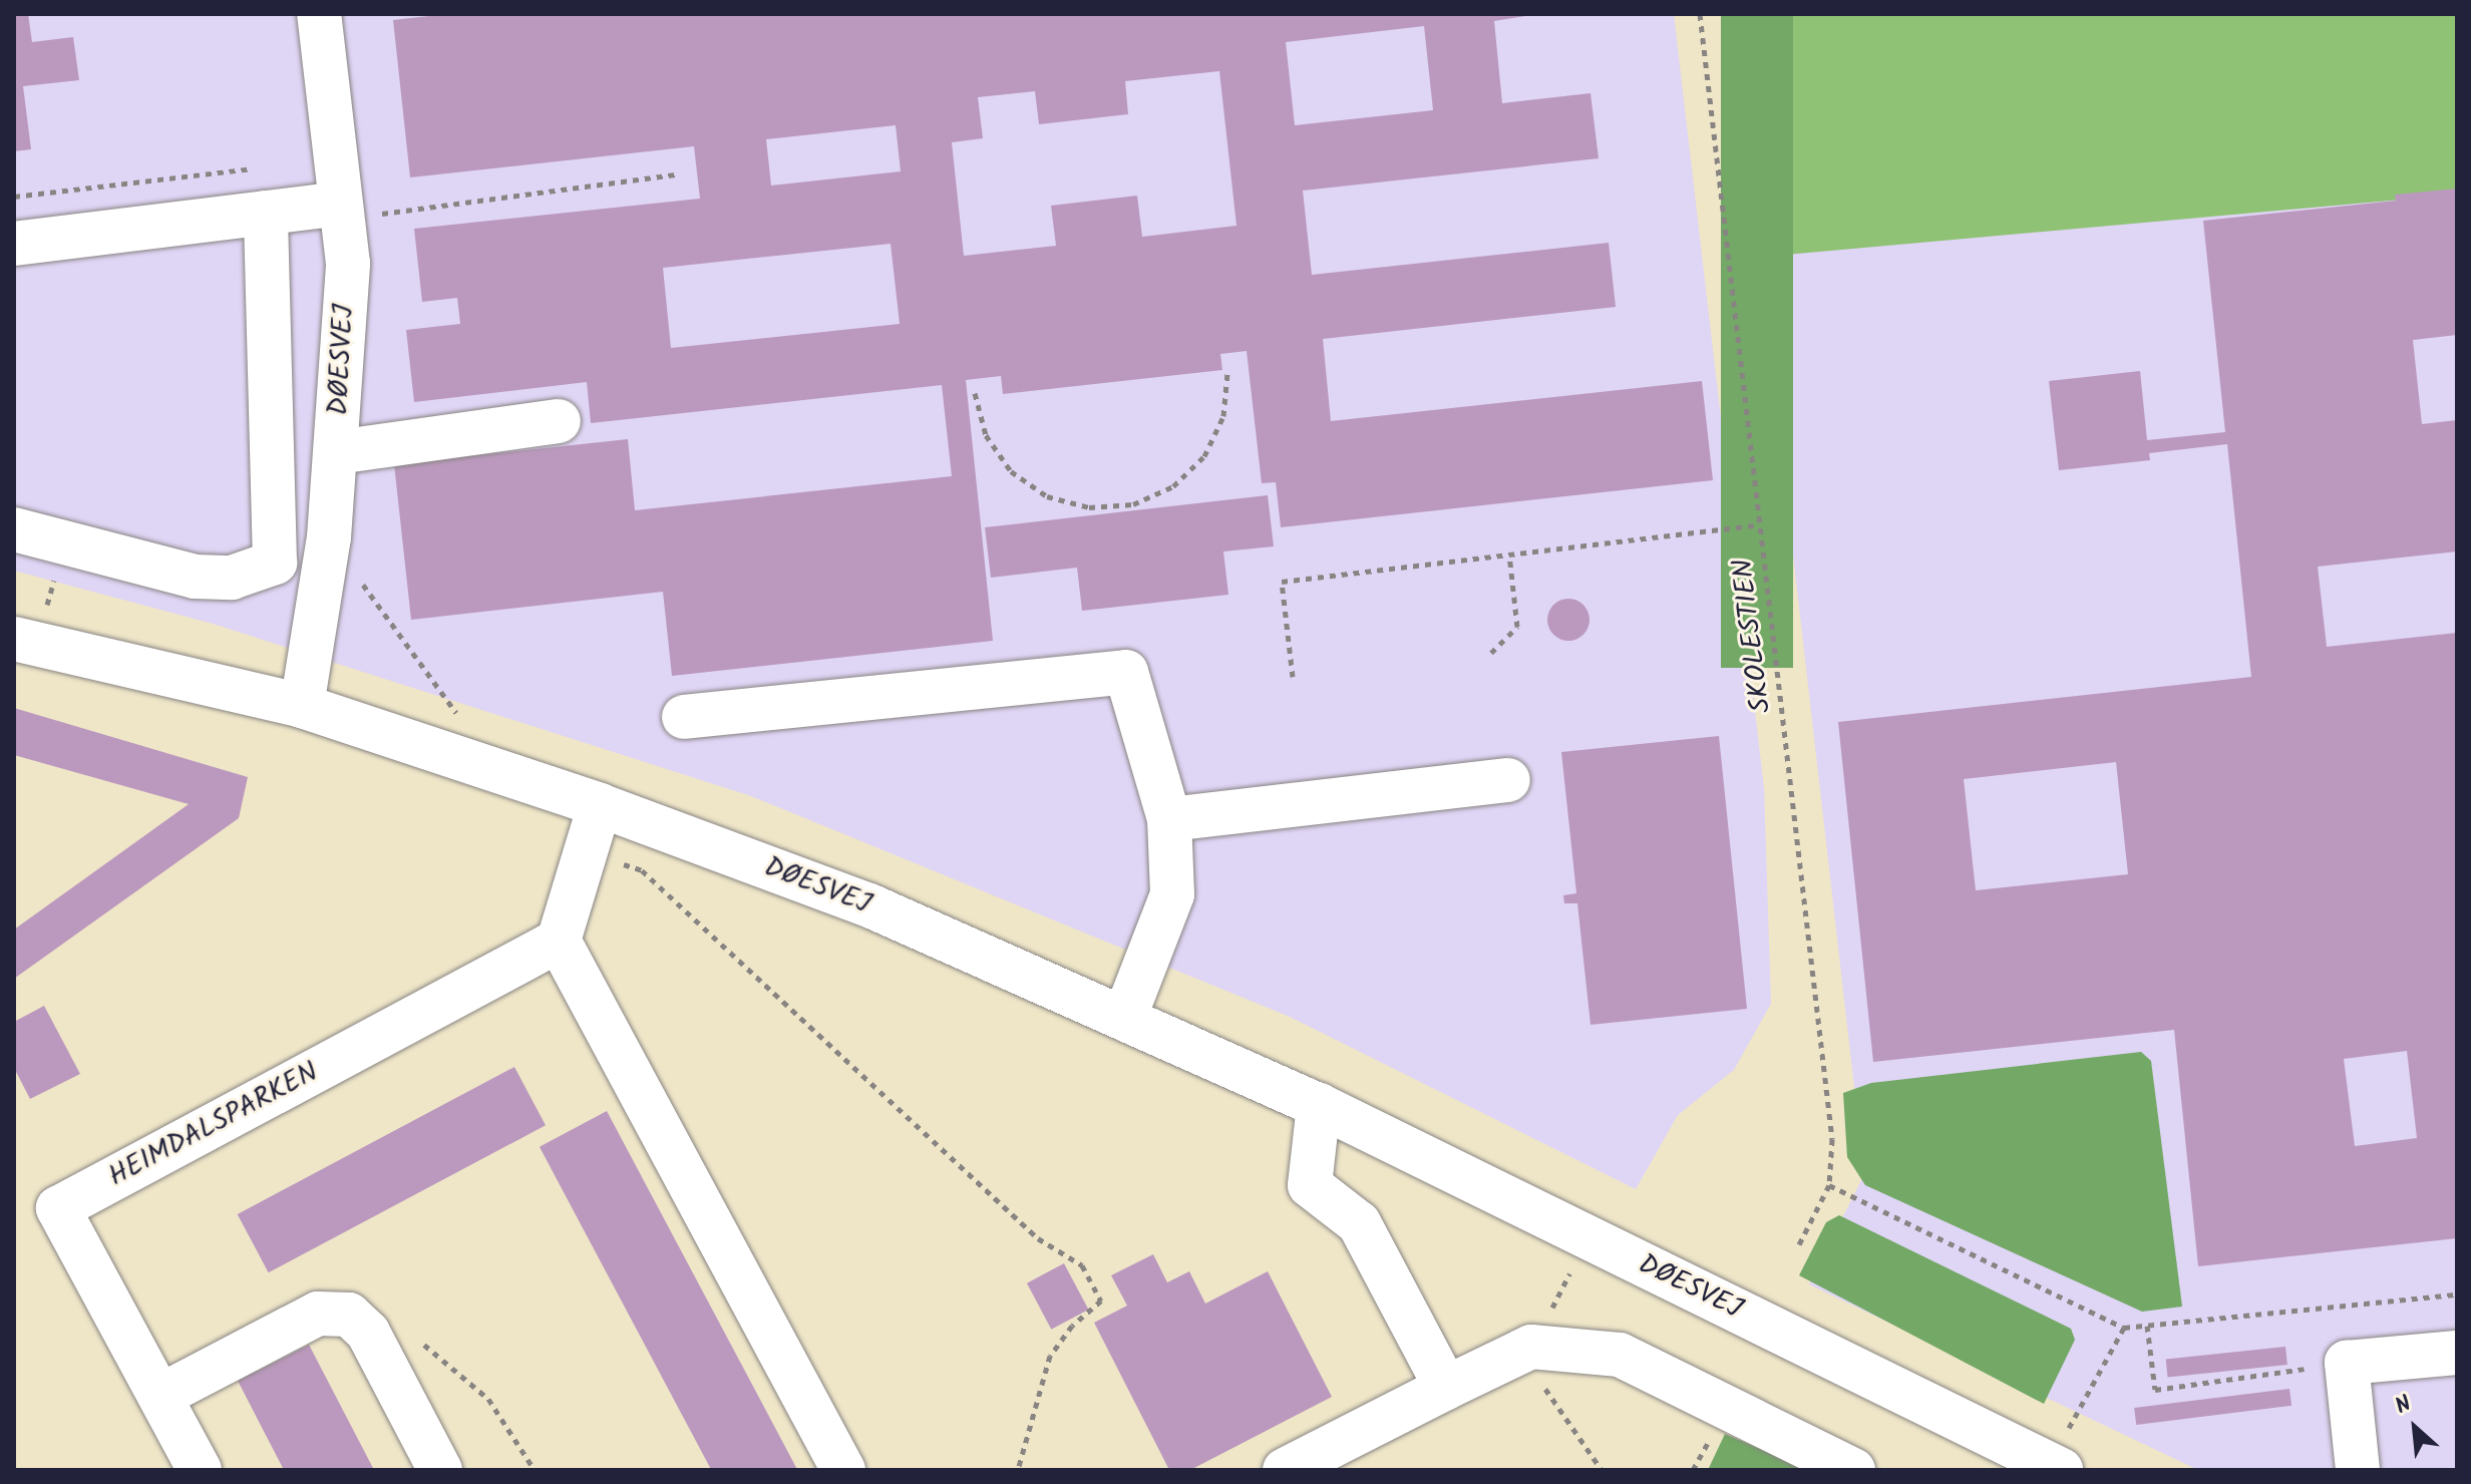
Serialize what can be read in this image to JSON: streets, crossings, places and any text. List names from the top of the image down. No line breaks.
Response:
{"streets":{"street":["DØESVEJ","HEIMDALSPARKEN"],"path":["SKOLESTIEN"]},"north":"top left"}
